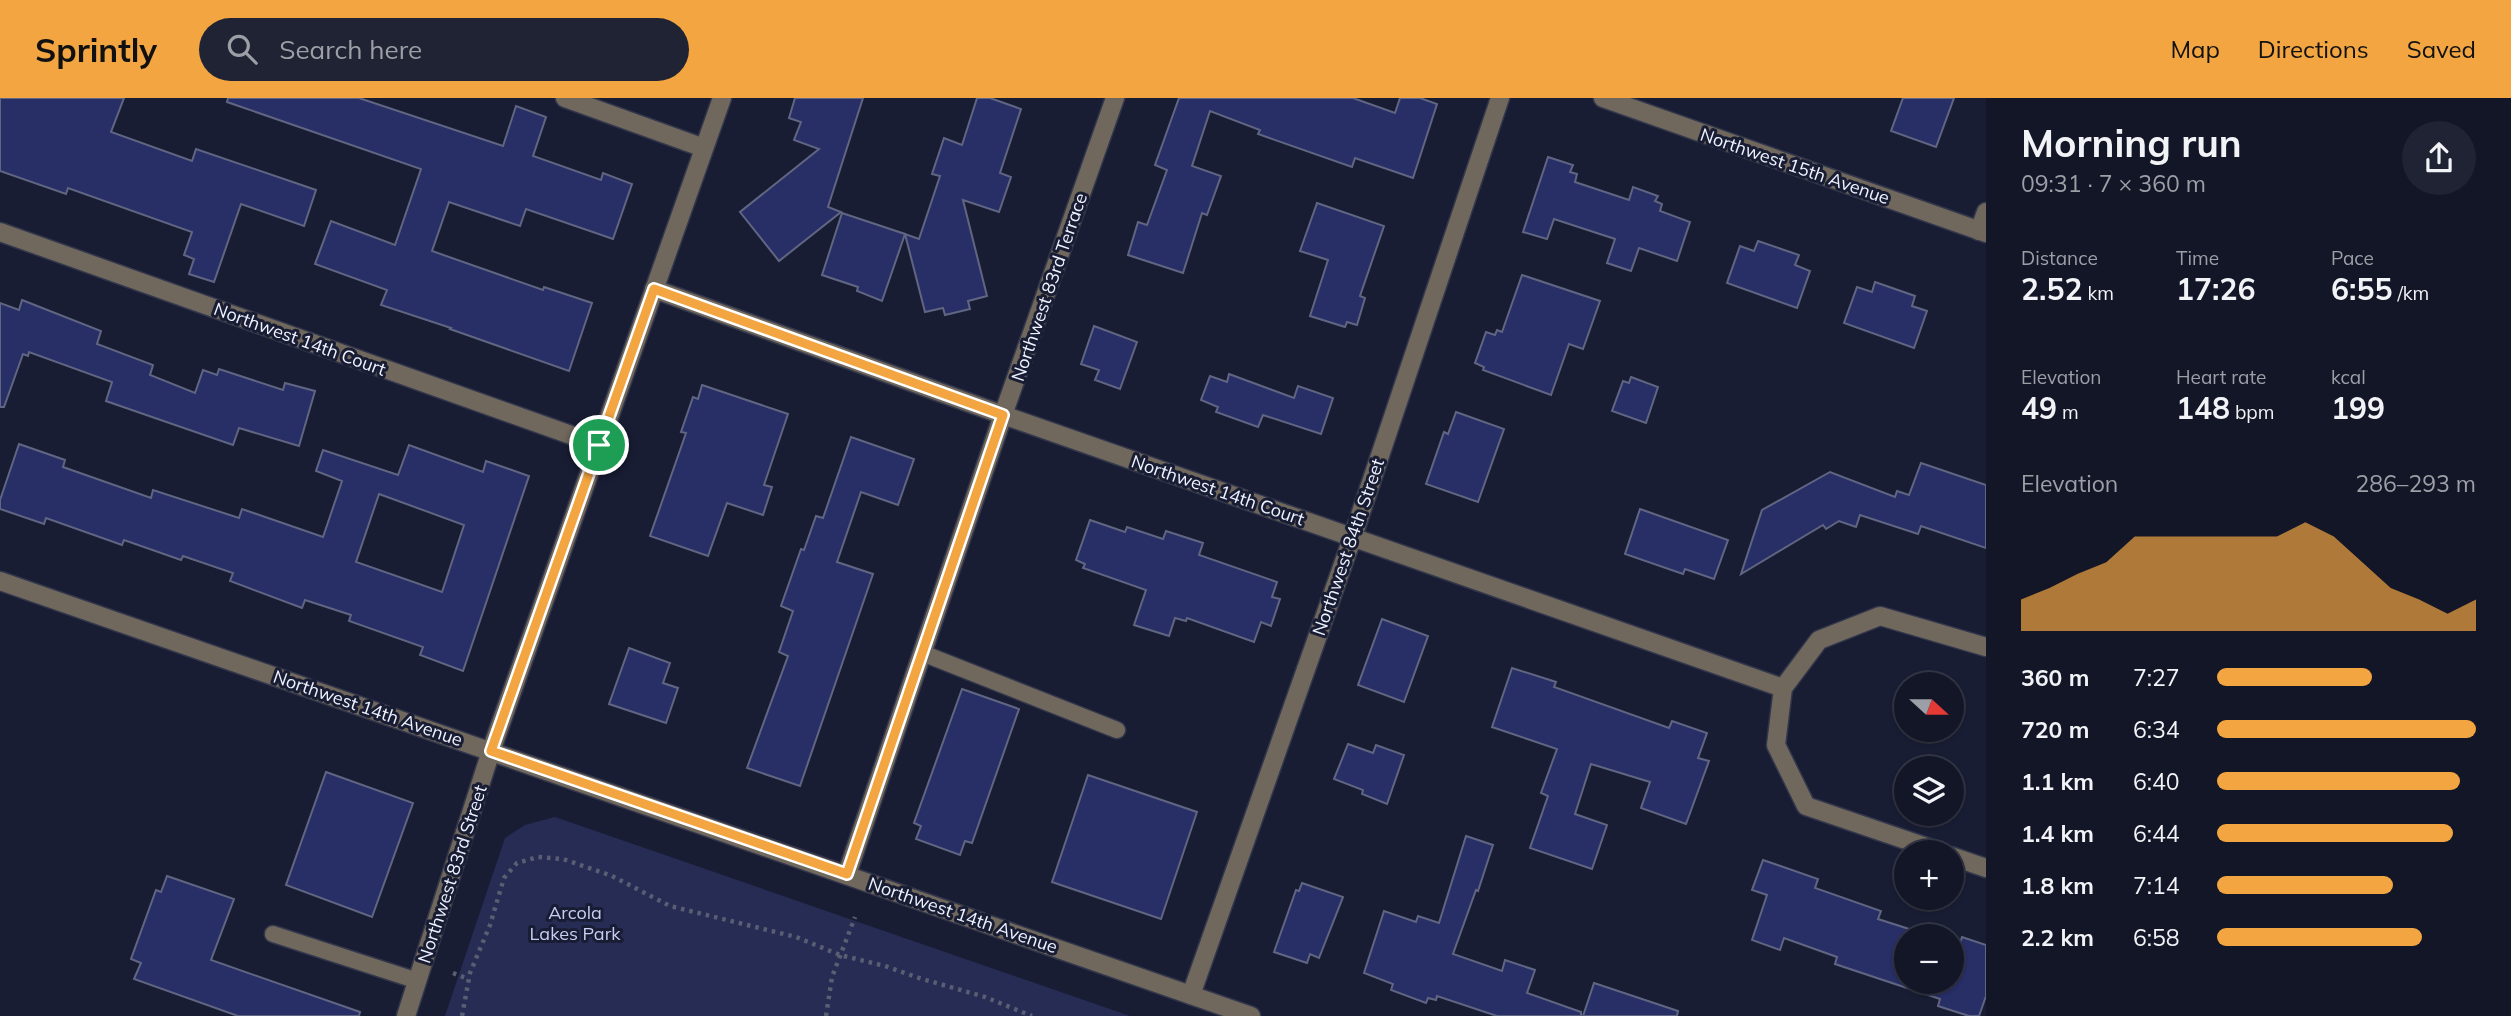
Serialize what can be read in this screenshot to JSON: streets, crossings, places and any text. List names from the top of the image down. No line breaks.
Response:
{"streets":{"street":["Northwest 15th Avenue","Northwest 83rd Terrace","Northwest 14th Court","Northwest 84th Street","Northwest 14th Avenue","Northwest 83rd Street"]},"crossings":[["Northwest 83rd Terrace","Northwest 14th Court"],["Northwest 83rd Terrace","Northwest 14th Avenue"],["Northwest 14th Court","Northwest 84th Street"],["Northwest 14th Court","Northwest 83rd Street"],["Northwest 84th Street","Northwest 14th Avenue"],["Northwest 14th Avenue","Northwest 83rd Street"]],"parks":["Arcola Lakes Park"],"north":"right","page":{"header":"Sprintly","search":"Search here","nav":["Map","Directions","Saved"],"heading":["Morning run","09:31 · 7 × 360 m"],"stats":[["Distance","2.52 km"],["Time","17:26"],["Pace","6:55 /km"],["Elevation","49 m"],["Heart rate","148 bpm"],["kcal","199"]],"chart":["Elevation","286–293 m"],"list":[{"name":"360 m","note":"7:27"},{"name":"720 m","note":"6:34"},{"name":"1.1 km","note":"6:40"},{"name":"1.4 km","note":"6:44"},{"name":"1.8 km","note":"7:14"},{"name":"2.2 km","note":"6:58"}],"map_buttons":["+","−"]}}
